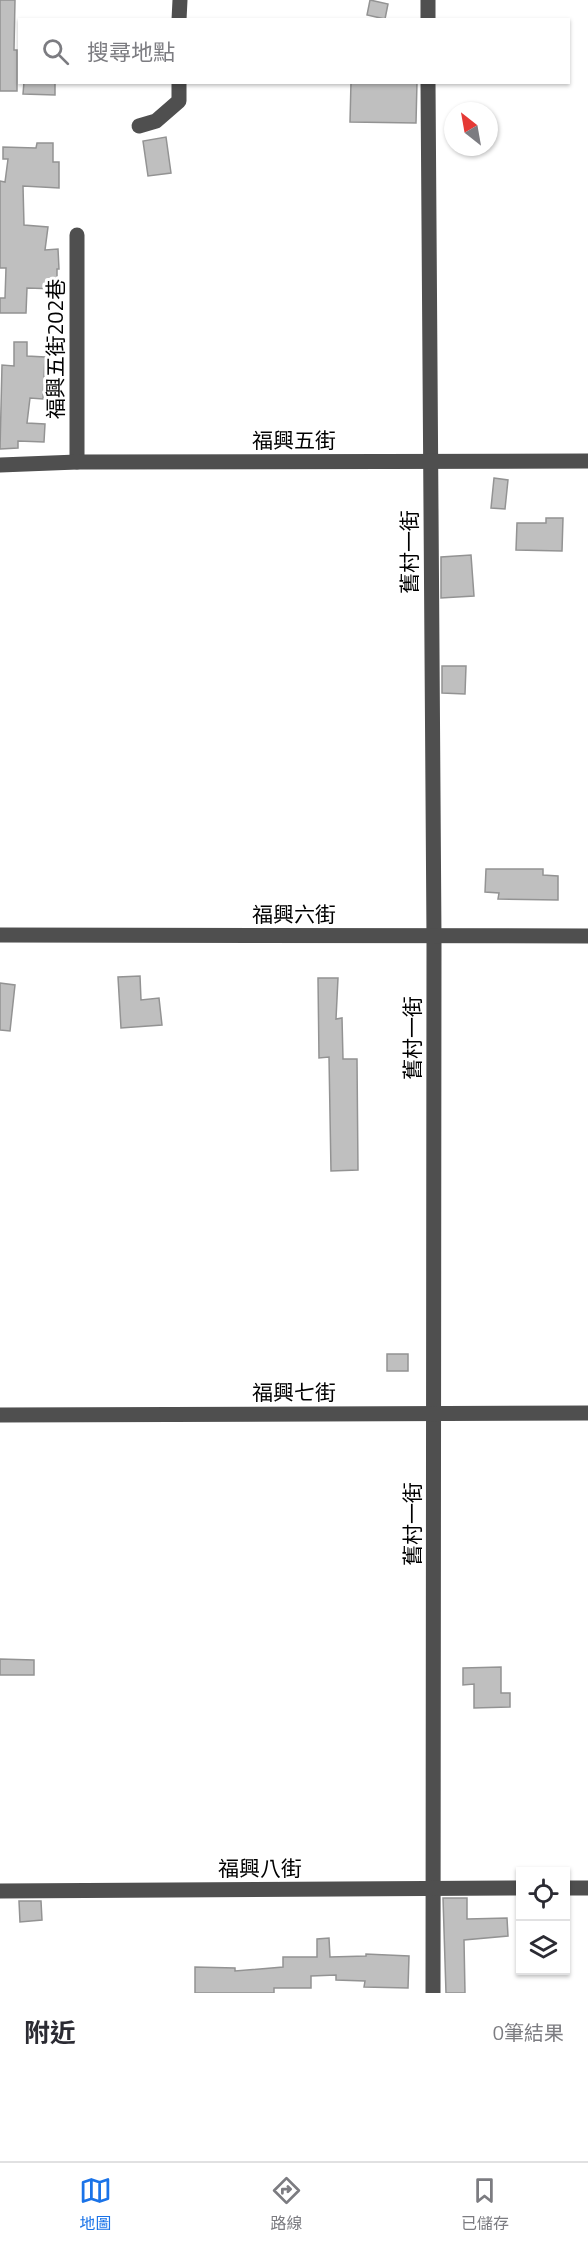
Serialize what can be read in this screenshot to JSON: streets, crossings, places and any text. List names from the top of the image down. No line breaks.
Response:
{"streets":{"street":["福興五街202巷","福興五街","舊村一街","福興六街","福興七街","福興八街"]},"crossings":[["福興五街202巷","福興五街"],["福興五街","舊村一街"],["舊村一街","福興六街"],["舊村一街","福興七街"],["舊村一街","福興八街"]],"north":"top left","page":{"search":"搜尋地點","heading":["附近","0筆結果"],"nav":["地圖","路線","已儲存"]}}
